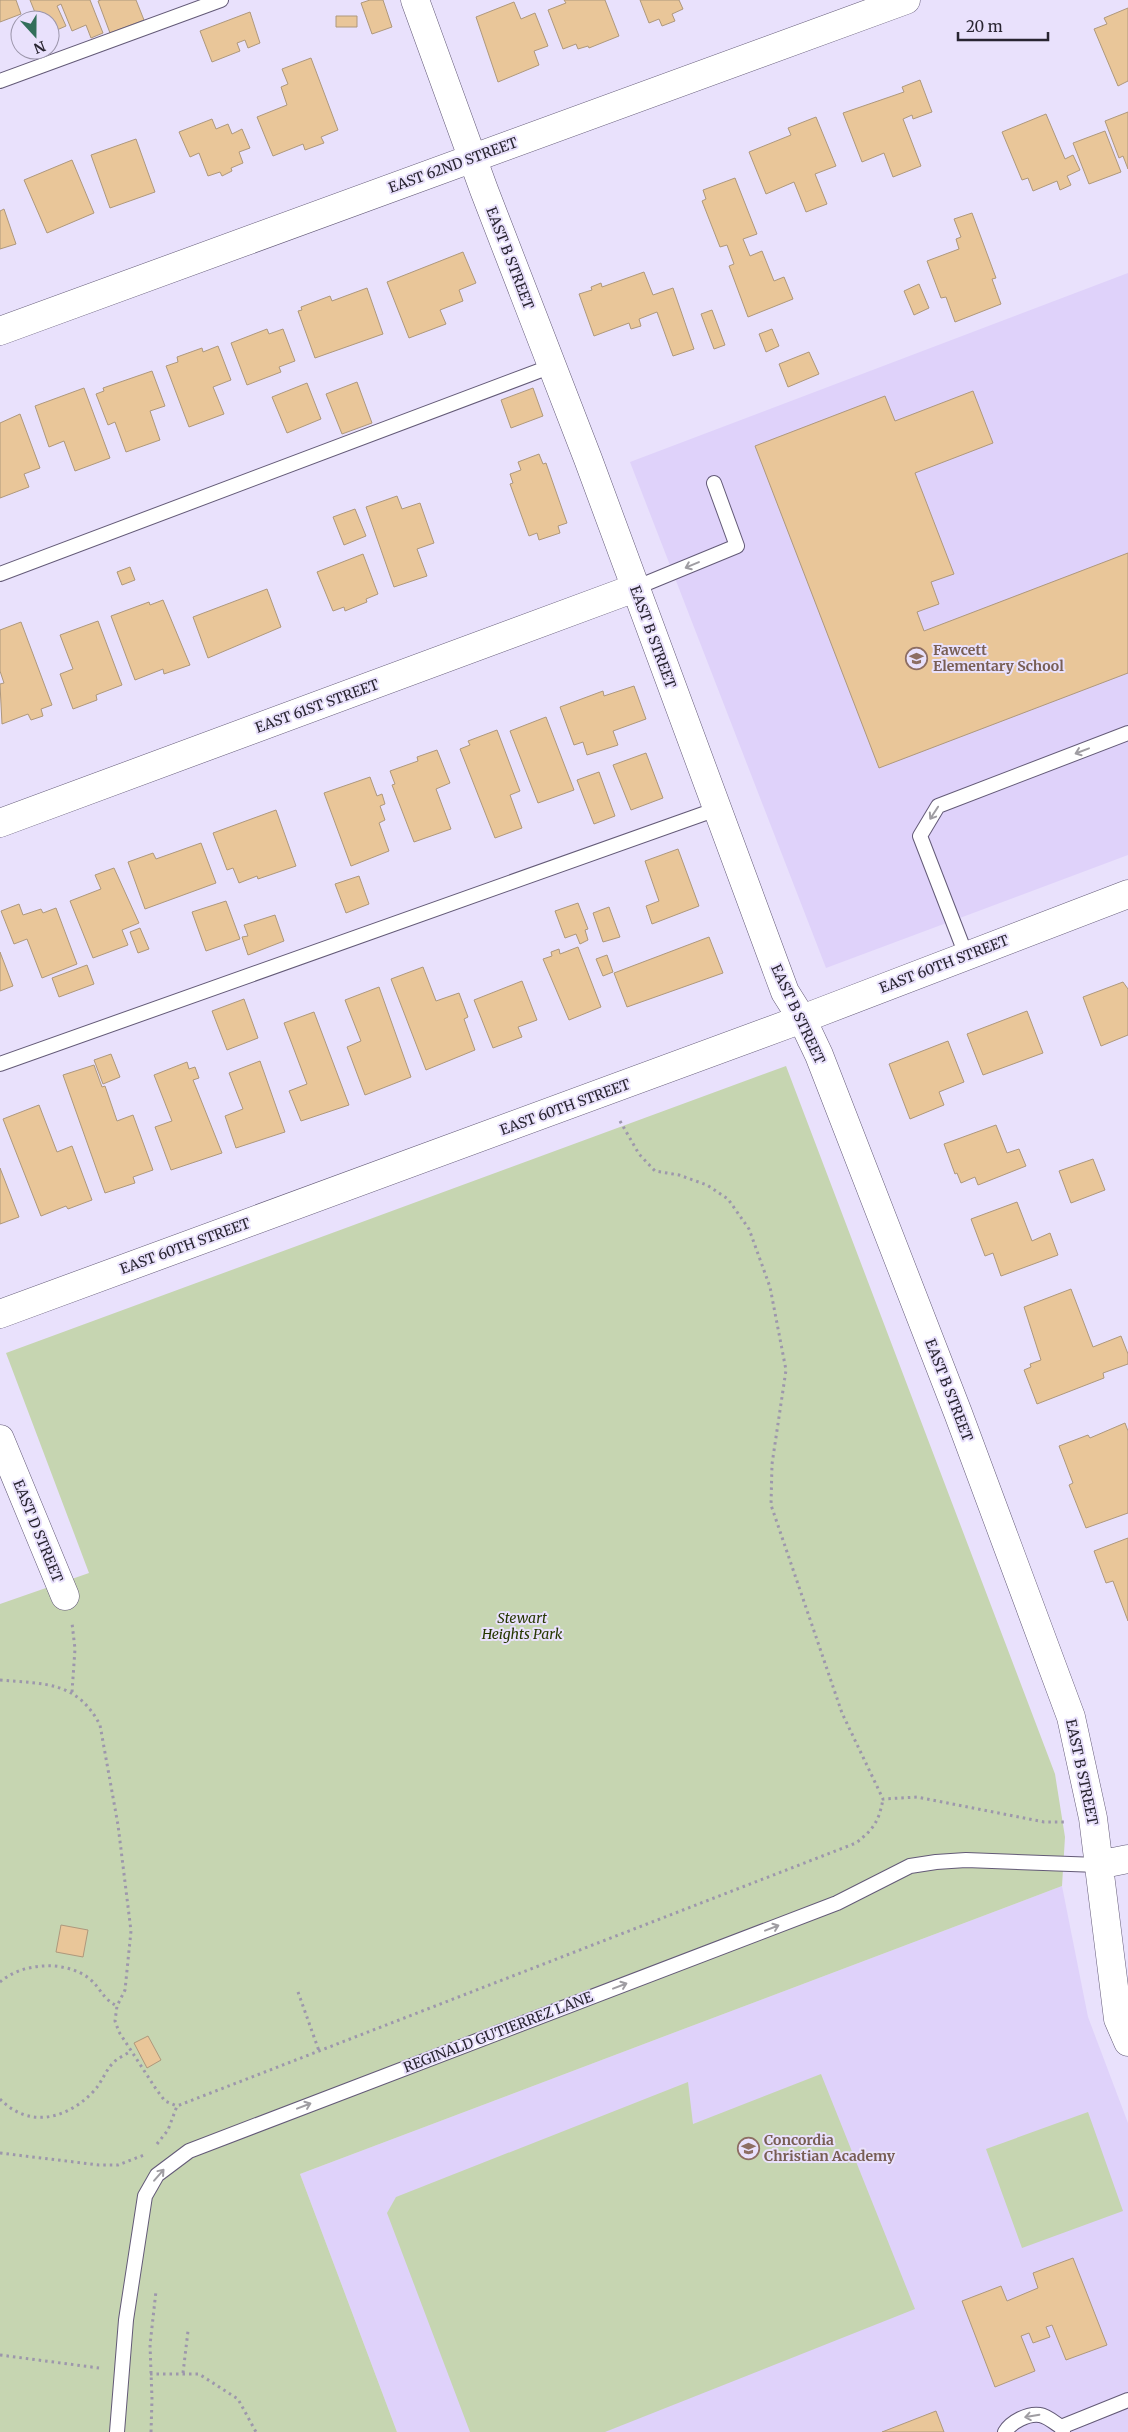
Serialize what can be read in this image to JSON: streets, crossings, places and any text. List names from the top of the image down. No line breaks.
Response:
{"streets":{"street":["EAST 62ND STREET","EAST B STREET","EAST 61ST STREET","EAST 60TH STREET","EAST D STREET"],"lane":["REGINALD GUTIERREZ LANE"]},"crossings":[["EAST 62ND STREET","EAST B STREET"],["EAST B STREET","EAST 61ST STREET"],["EAST B STREET","EAST 60TH STREET"],["EAST B STREET","REGINALD GUTIERREZ LANE"]],"one_way":["REGINALD GUTIERREZ LANE"],"parks":["Stewart Heights Park"],"places":{"school or university":["Fawcett Elementary School","Concordia Christian Academy"]},"scale_bar":"20 m","north":"bottom"}
